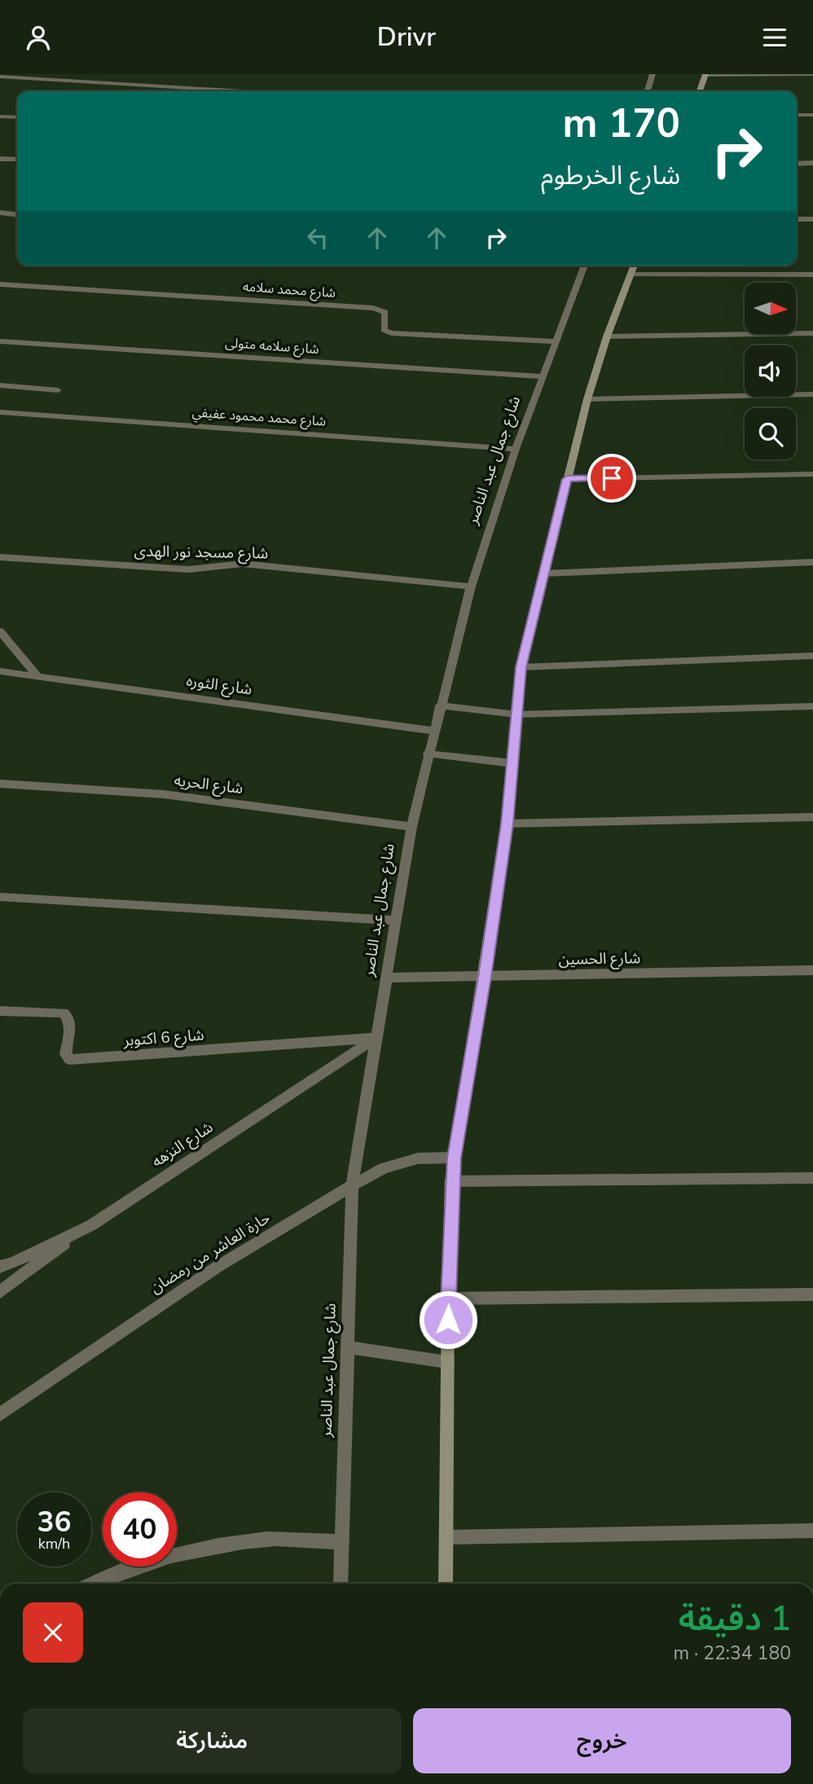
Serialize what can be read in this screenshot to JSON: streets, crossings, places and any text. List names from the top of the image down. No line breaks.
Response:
{"streets":{"street":["شارع محمد سلامه","شارع سلامه متولى","شارع محمد محمود عفيفي","شارع جمال عبد الناصر","شارع مسجد نور الهدى","شارع الثوره","شارع الحريه","شارع الحسين","شارع 6 اكتوبر","شارع النزهه","حارة العاشر من رمضان"]},"crossings":[["شارع محمد سلامه","شارع جمال عبد الناصر"],["شارع سلامه متولى","شارع جمال عبد الناصر"],["شارع محمد محمود عفيفي","شارع جمال عبد الناصر"],["شارع جمال عبد الناصر","شارع مسجد نور الهدى"],["شارع جمال عبد الناصر","شارع الثوره"],["شارع جمال عبد الناصر","شارع الحريه"],["شارع جمال عبد الناصر","شارع الحسين"],["شارع جمال عبد الناصر","شارع 6 اكتوبر"],["شارع جمال عبد الناصر","شارع النزهه"],["شارع جمال عبد الناصر","حارة العاشر من رمضان"],["شارع 6 اكتوبر","شارع النزهه"]],"north":"right","page":{"header":"Drivr","turn":["170 m","شارع الخرطوم"],"speed":"36 km/h","limit":"40","heading":["1 دقيقة","180 m · 22:34"],"buttons":["خروج","مشاركة"]}}
